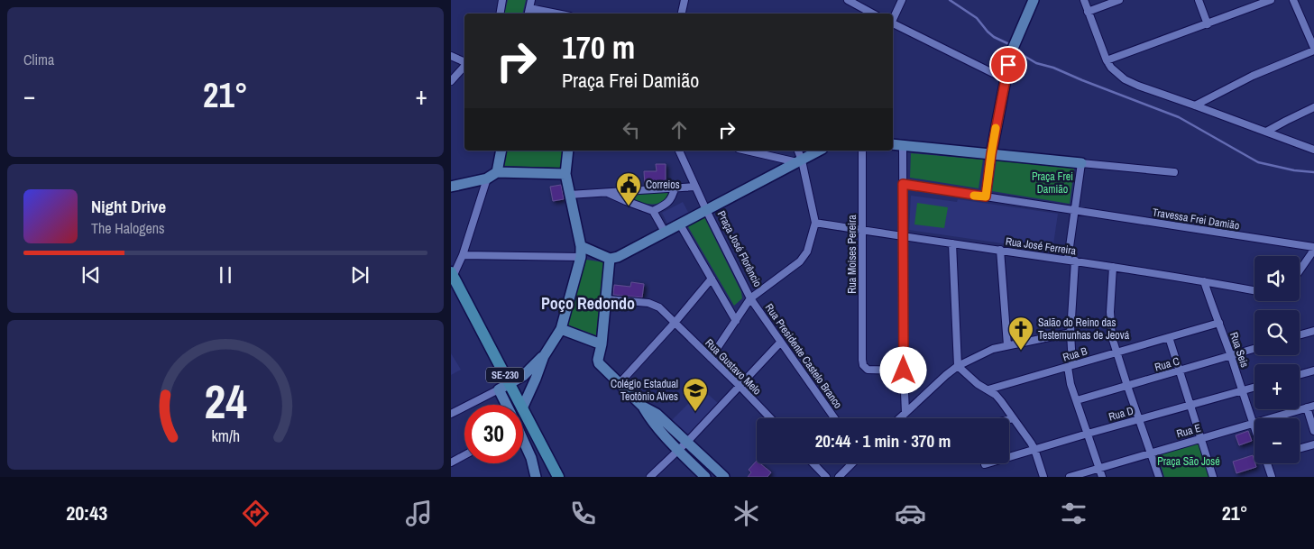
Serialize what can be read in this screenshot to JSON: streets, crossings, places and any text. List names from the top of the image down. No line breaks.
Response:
{"streets":{"main road":["SE-230"],"street":["Travessa Frei Damião","Rua José Ferreira","Praça José Florêncio","Rua Moises Pereira","Rua Seis","Rua B","Rua Presidente Castelo Branco","Rua C","Rua Gustavo Melo","Rua D","Rua E"]},"crossings":[["Rua José Ferreira","Rua Moises Pereira"],["Rua José Ferreira","Rua Seis"],["Praça José Florêncio","Rua Presidente Castelo Branco"],["Praça José Florêncio","Rua Gustavo Melo"],["Rua Seis","Rua B"],["Rua Seis","Rua C"],["Rua Seis","Rua D"],["Rua Seis","Rua E"]],"districts":["Poço Redondo"],"parks":["Praça Frei Damião","Praça São José"],"places":{"public building":["Correios"],"church":["Salão do Reino das Testemunhas de Jeová"],"school or university":["Colégio Estadual Teotônio Alves"]},"page":{"tile":"Clima","turn":["170 m","Praça Frei Damião"],"heat":["−","21°","+"],"song":["Night Drive","The Halogens"],"map_buttons":["+","−"],"limit":"30","trip":"20:44 · 1 min · 370 m","tabs":["20:43","21°"],"gauge":["24","km/h"]}}
